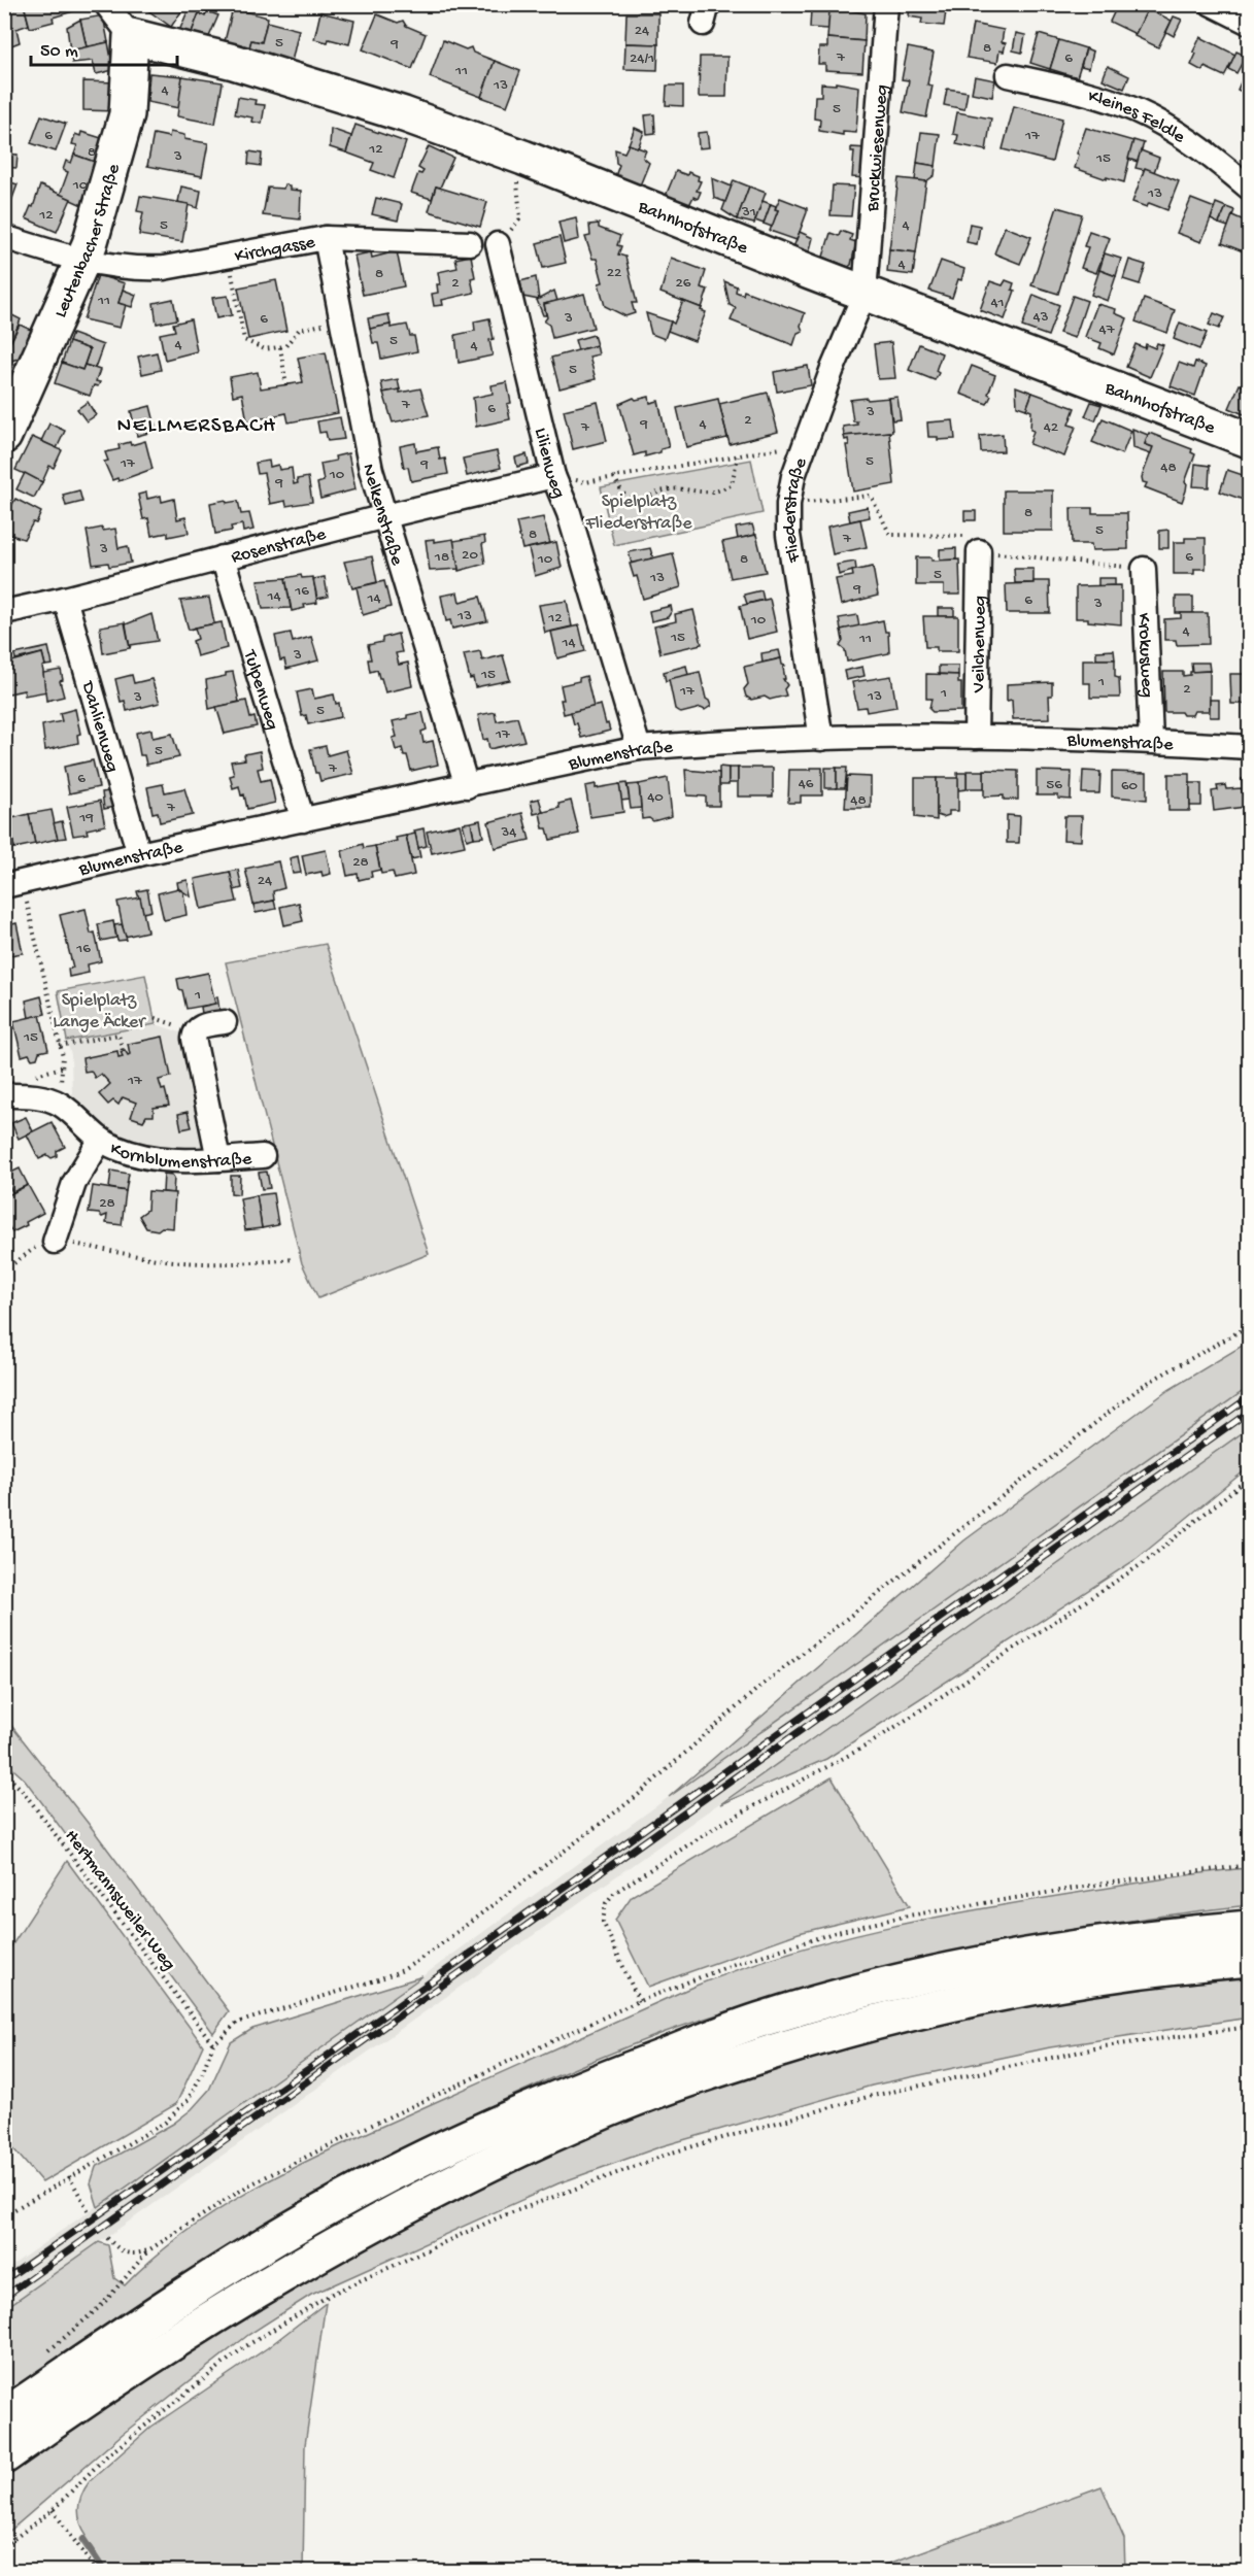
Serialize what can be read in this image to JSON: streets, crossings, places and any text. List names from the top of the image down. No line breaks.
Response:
{"streets":{"main road":["Bahnhofstraße","Leutenbacher Straße"],"street":["Kleines Feldle","Bruckwiesenweg","Kirchgasse","Lilienweg","Fliederstraße","Nelkenstraße","Rosenstraße","Veilchenweg","Krokusweg","Tulpenweg","Dahlienweg","Blumenstraße","Kornblumenstraße"],"path":["Hertmannsweiler Weg"]},"crossings":[["Bruckwiesenweg","Bahnhofstraße"],["Bruckwiesenweg","Fliederstraße"],["Bahnhofstraße","Leutenbacher Straße"],["Bahnhofstraße","Fliederstraße"],["Leutenbacher Straße","Kirchgasse"],["Kirchgasse","Nelkenstraße"],["Lilienweg","Rosenstraße"],["Lilienweg","Blumenstraße"],["Fliederstraße","Blumenstraße"],["Nelkenstraße","Rosenstraße"],["Nelkenstraße","Blumenstraße"],["Rosenstraße","Tulpenweg"],["Rosenstraße","Dahlienweg"],["Veilchenweg","Blumenstraße"],["Krokusweg","Blumenstraße"],["Tulpenweg","Blumenstraße"],["Dahlienweg","Blumenstraße"]],"districts":["NELLMERSBACH"],"parks":["Spielplatz Fliederstraße","Spielplatz Lange Äcker"],"house_numbers":["24","5","9","8","7","24/1","6","11","13","4","5","6","17","12","8","3","15","10","13","31","12","5","4","4","22","8","2","26","11","41","43","3","6","47","5","4","4","5","7","6","3","2","9","4","7","42","5","17","9","48","10","9","8","5","8","7","3","20","18","6","10","8","5","13","9","16","14","14","6","3","13","12","10","4","15","11","14","3","15","1","2","17","1","13","3","5","17","5","7","6","46","56","60","40","48","7","19","34","28","24","16","1","15","17","28"],"scale_bar":"50 m"}
